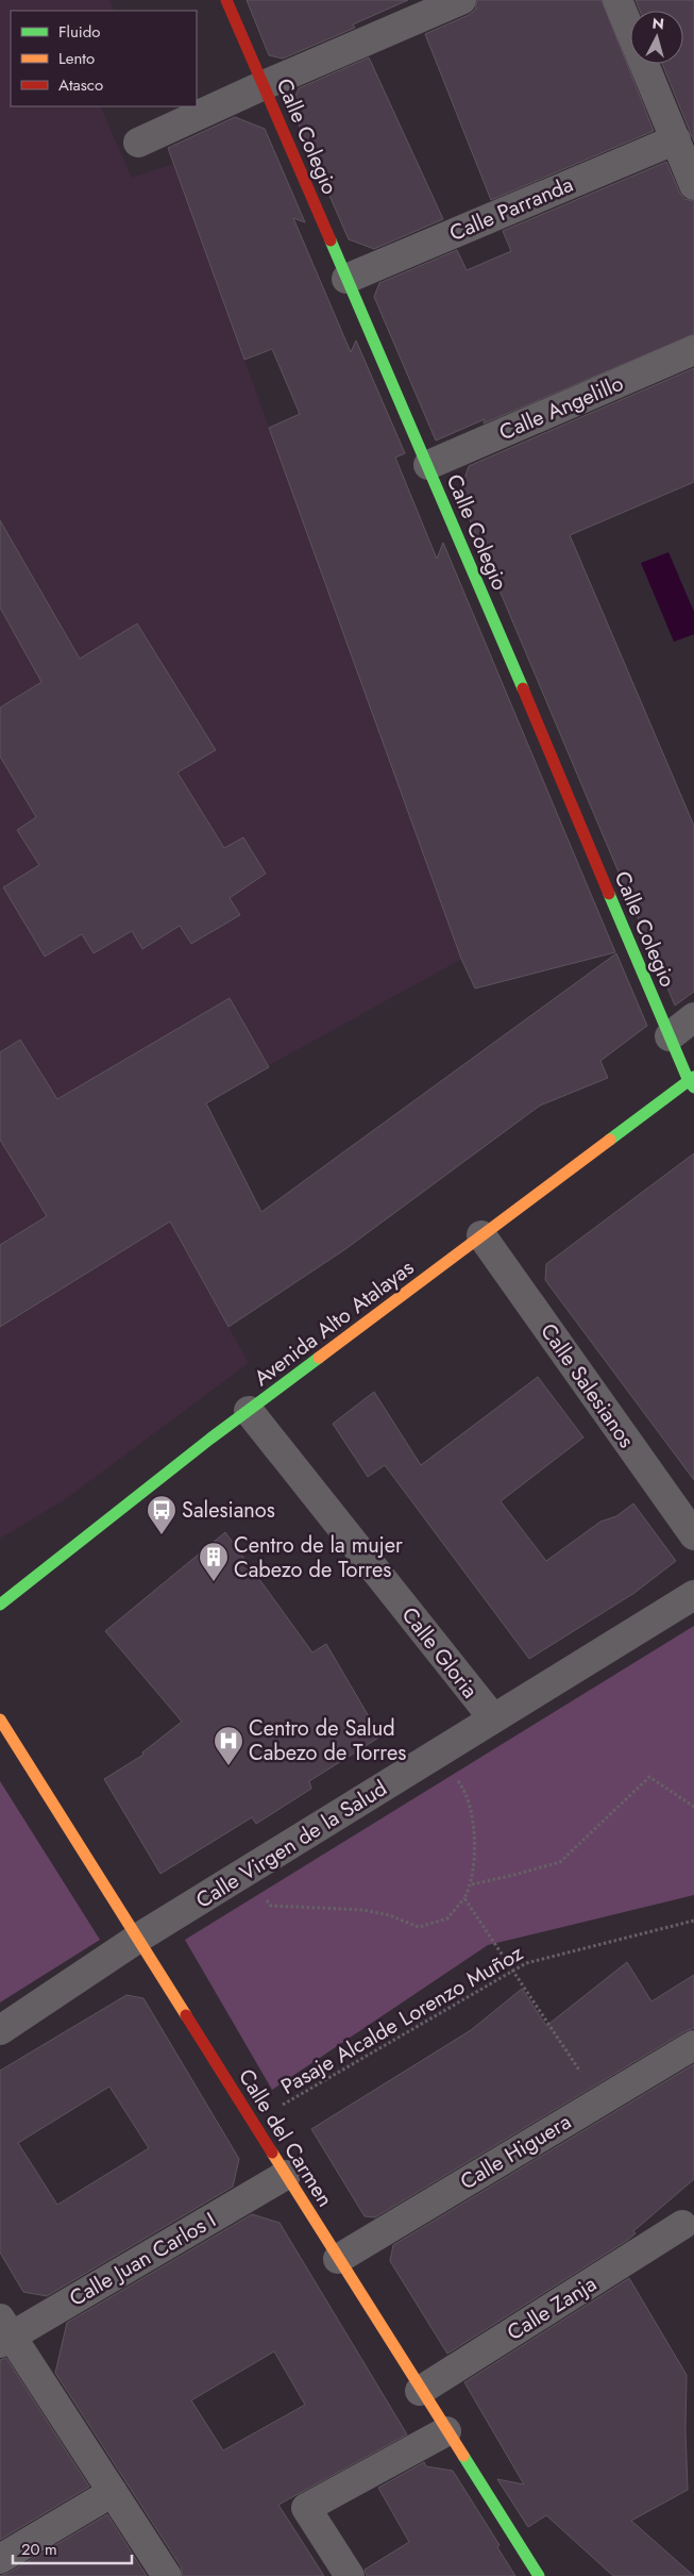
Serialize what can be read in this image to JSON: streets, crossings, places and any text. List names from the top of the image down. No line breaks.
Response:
{"streets":{"street":["Calle Colegio","Calle Parranda","Calle Angelillo","Avenida Alto Atalayas","Calle Salesianos","Calle Gloria","Calle Virgen de la Salud","Calle del Carmen","Calle Higuera","Calle Juan Carlos I","Calle Zanja"],"path":["Pasaje Alcalde Lorenzo Muñoz"]},"crossings":[["Calle Colegio","Calle Parranda"],["Calle Colegio","Calle Angelillo"],["Calle Colegio","Avenida Alto Atalayas"],["Avenida Alto Atalayas","Calle Salesianos"],["Avenida Alto Atalayas","Calle Gloria"],["Calle Gloria","Calle Virgen de la Salud"],["Calle Virgen de la Salud","Calle del Carmen"],["Pasaje Alcalde Lorenzo Muñoz","Calle del Carmen"],["Calle del Carmen","Calle Higuera"],["Calle del Carmen","Calle Juan Carlos I"],["Calle del Carmen","Calle Zanja"]],"places":{"bus stop":["Salesianos"],"building":["Centro de la mujer Cabezo de Torres"],"hospital":["Centro de Salud Cabezo de Torres"]},"legend":["Fluido","Lento","Atasco"],"scale_bar":"20 m","north":"top"}
